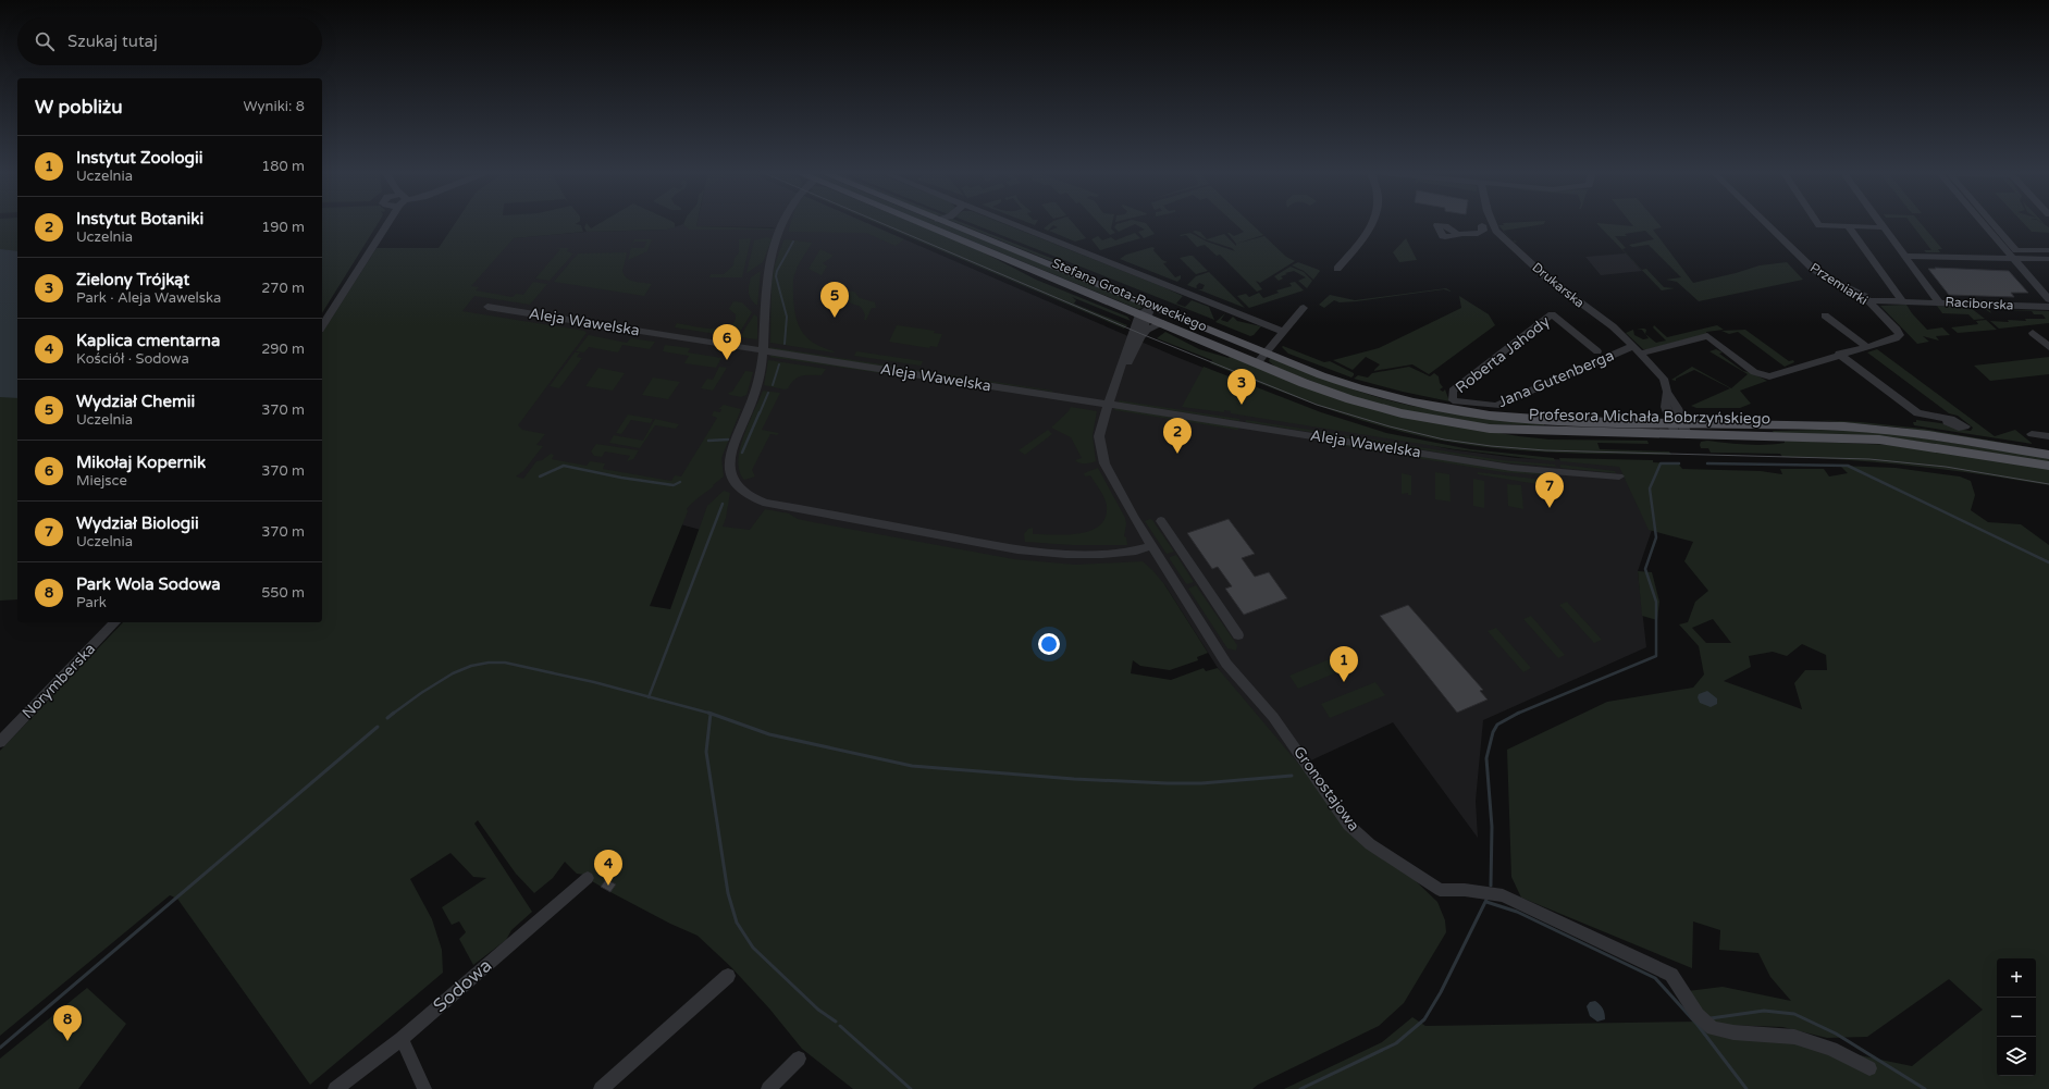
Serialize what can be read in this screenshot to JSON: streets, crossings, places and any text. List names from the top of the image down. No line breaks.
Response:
{"streets":{"main road":["Stefana Grota-Roweckiego","Profesora Michała Bobrzyńskiego"],"street":["Przemiarki","Drukarska","Raciborska","Aleja Wawelska","Roberta Jahody","Jana Gutenberga","Norymberska","Gronostajowa","Sodowa"]},"crossings":[["Przemiarki","Drukarska"],["Przemiarki","Jana Gutenberga"],["Drukarska","Jana Gutenberga"],["Drukarska","Profesora Michała Bobrzyńskiego"],["Stefana Grota-Roweckiego","Profesora Michała Bobrzyńskiego"],["Stefana Grota-Roweckiego","Gronostajowa"],["Roberta Jahody","Jana Gutenberga"]],"page":{"search":"Szukaj tutaj","heading":["W pobliżu","Wyniki: 8"],"list":[{"mark":"1","name":"Instytut Zoologii","note":"Uczelnia","value":"180 m"},{"mark":"2","name":"Instytut Botaniki","note":"Uczelnia","value":"190 m"},{"mark":"3","name":"Zielony Trójkąt","note":"Park · Aleja Wawelska","value":"270 m"},{"mark":"4","name":"Kaplica cmentarna","note":"Kościół · Sodowa","value":"290 m"},{"mark":"5","name":"Wydział Chemii","note":"Uczelnia","value":"370 m"},{"mark":"6","name":"Mikołaj Kopernik","note":"Miejsce","value":"370 m"},{"mark":"7","name":"Wydział Biologii","note":"Uczelnia","value":"370 m"},{"mark":"8","name":"Park Wola Sodowa","note":"Park","value":"550 m"}],"pins":["5","6","3","2","7","1","4","8"],"map_buttons":["+","−"]}}
